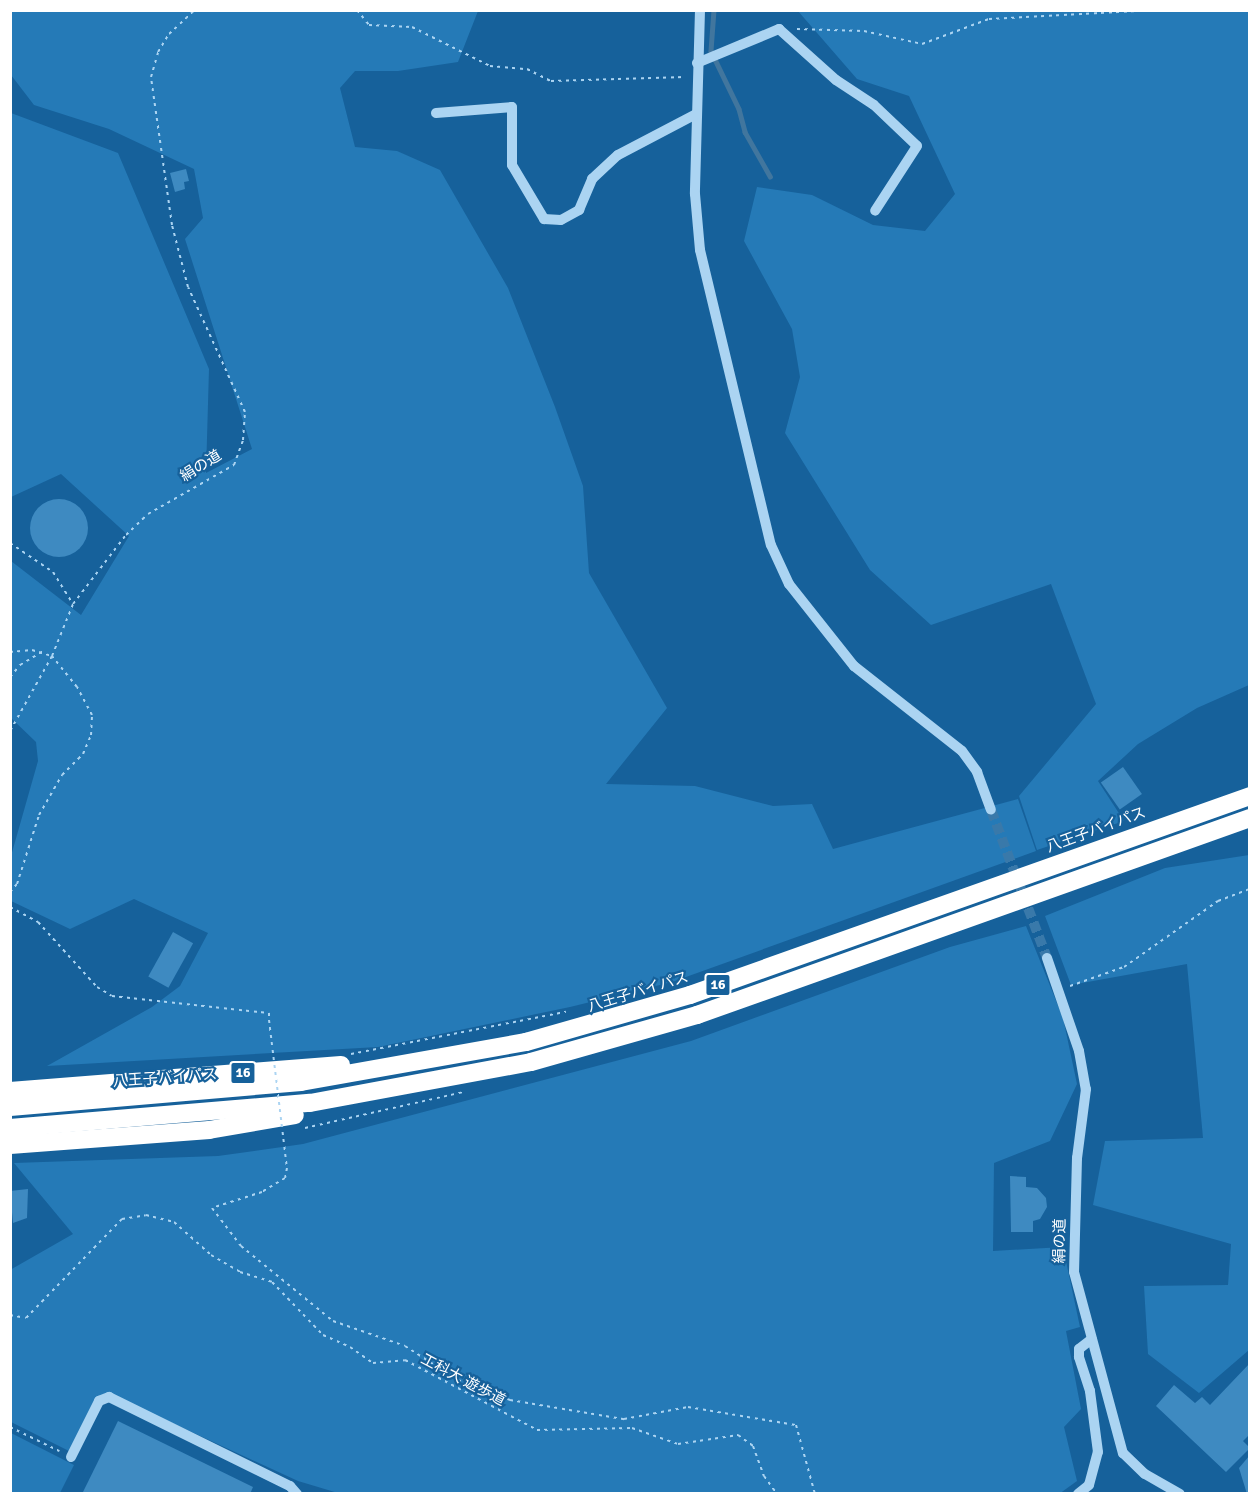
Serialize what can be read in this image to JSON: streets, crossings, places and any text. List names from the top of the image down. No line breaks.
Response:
{"streets":{"highway":["八王子バイパス","16"],"street":["絹の道"],"path":["工科大 遊歩道"]},"crossings":[["八王子バイパス","16"]]}
